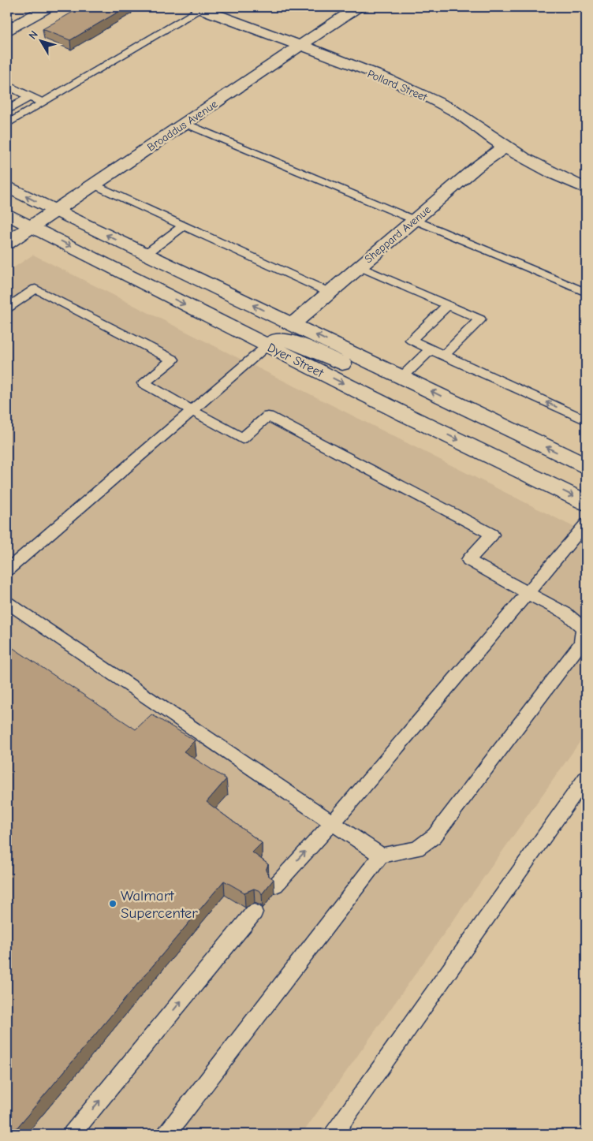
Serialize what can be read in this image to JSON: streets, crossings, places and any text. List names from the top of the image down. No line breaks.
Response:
{"streets":{"street":["Pollard Street","Broaddus Avenue","Sheppard Avenue","Dyer Street"]},"crossings":[["Pollard Street","Broaddus Avenue"],["Pollard Street","Sheppard Avenue"],["Broaddus Avenue","Dyer Street"]],"places":["Walmart Supercenter"],"north":"top left"}
